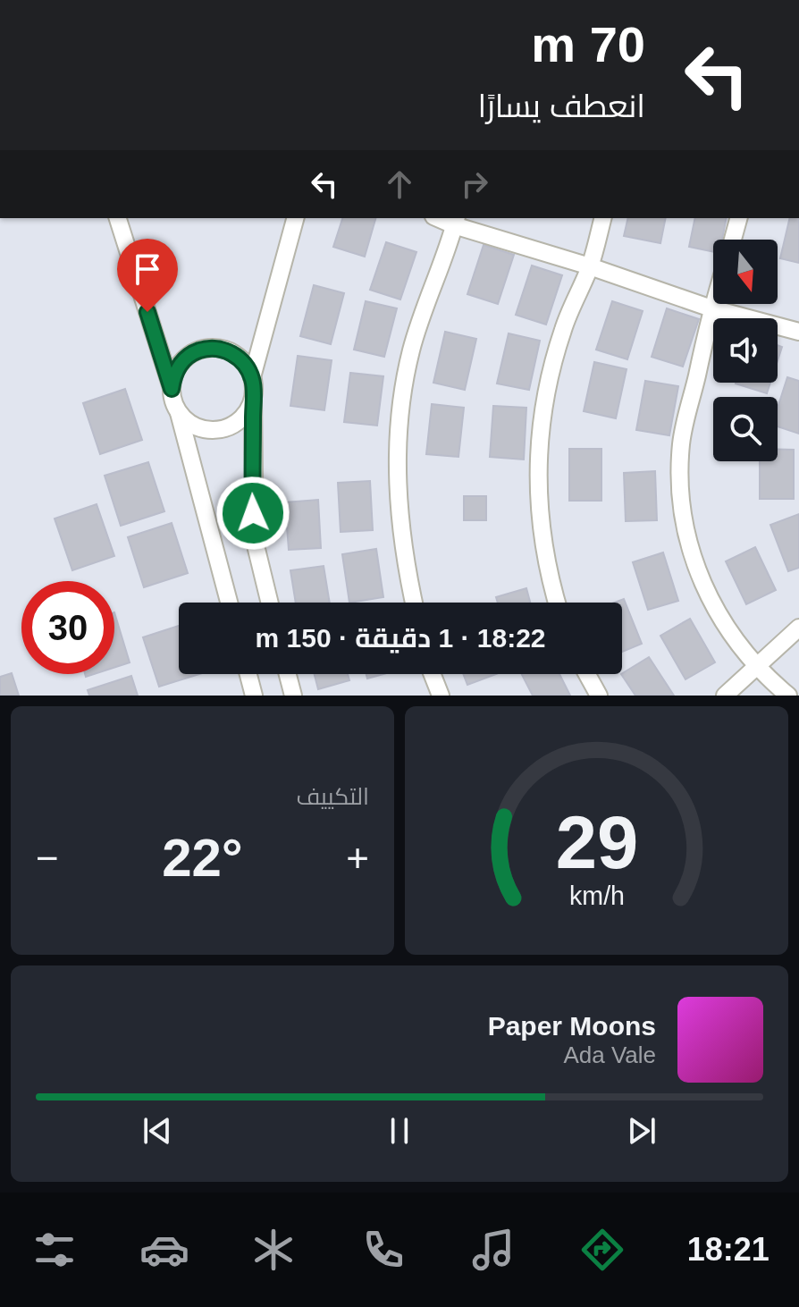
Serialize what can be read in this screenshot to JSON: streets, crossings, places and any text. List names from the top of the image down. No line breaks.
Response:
{"north":"bottom","page":{"turn":["70 m","انعطف يسارًا"],"limit":"30","trip":"18:22 · 1 دقيقة · 150 m","tile":"التكييف","heat":["−","22°","+"],"song":["Paper Moons","Ada Vale"],"tabs":"18:21","gauge":["29","km/h"]}}
